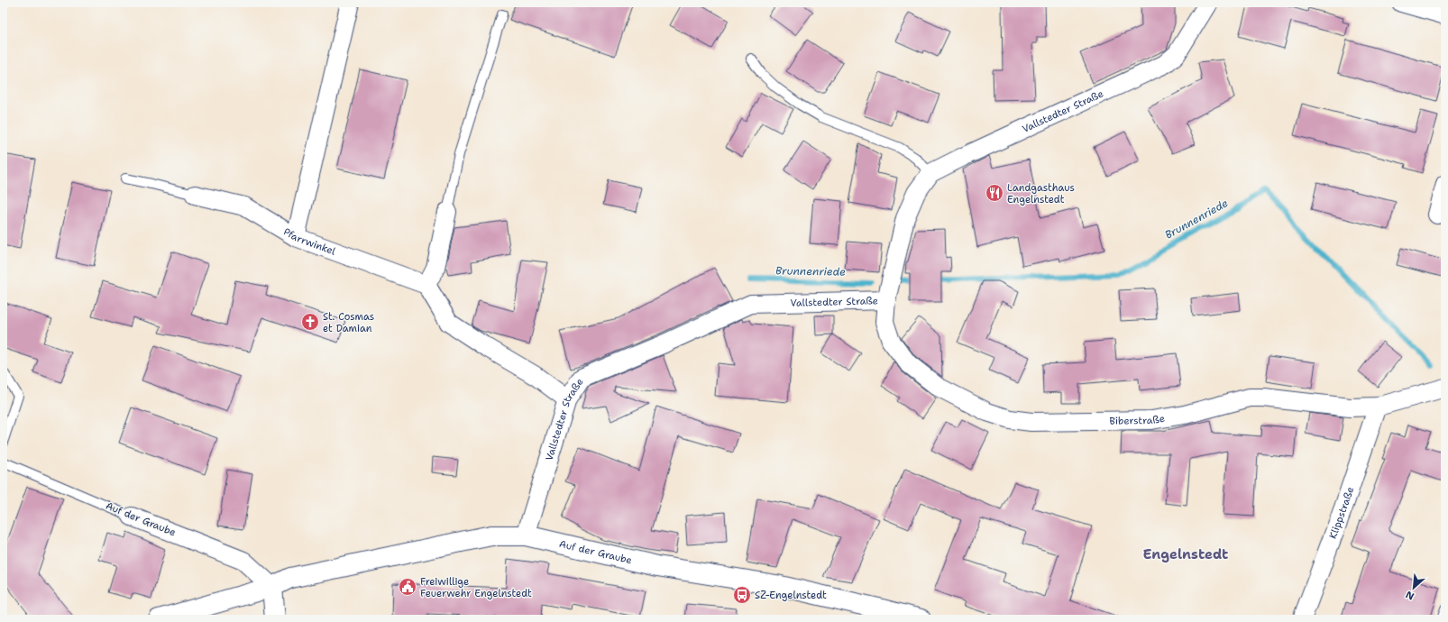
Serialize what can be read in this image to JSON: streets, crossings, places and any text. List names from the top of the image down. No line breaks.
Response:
{"streets":{"street":["Vallstedter Straße","Pfarrwinkel","Biberstraße","Klippstraße","Auf der Graube"]},"crossings":[["Vallstedter Straße","Biberstraße"],["Vallstedter Straße","Auf der Graube"],["Biberstraße","Klippstraße"]],"districts":["Engelnstedt"],"water":["Brunnenriede"],"places":{"restaurant":["Landgasthaus Engelnstedt"],"church":["St. Cosmas et Damian"],"public building":["Freiwillige Feuerwehr Engelnstedt"],"bus stop":["SZ-Engelnstedt"]},"north":"bottom left"}
